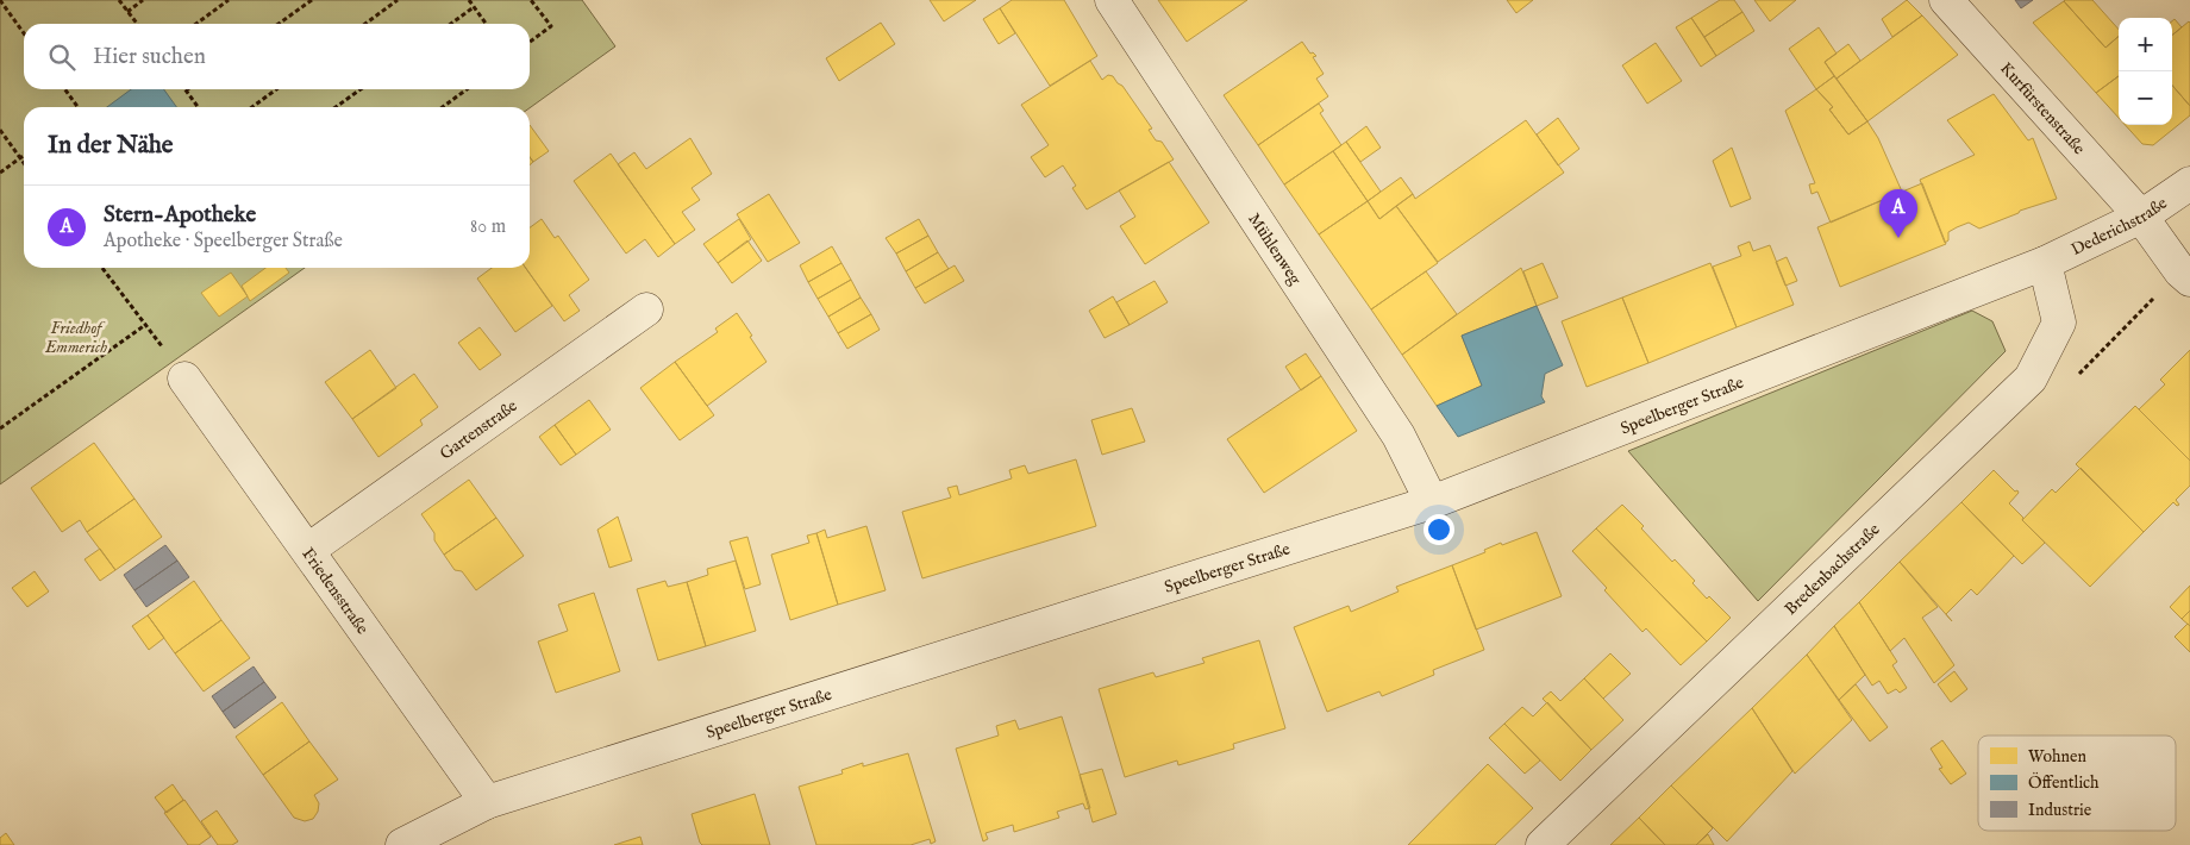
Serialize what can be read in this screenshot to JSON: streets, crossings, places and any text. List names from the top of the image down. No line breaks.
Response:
{"streets":{"street":["Kurfürstenstraße","Dederichstraße","Mühlenweg","Speelberger Straße","Gartenstraße","Bredenbachstraße","Friedensstraße"]},"crossings":[["Kurfürstenstraße","Dederichstraße"],["Dederichstraße","Speelberger Straße"],["Dederichstraße","Bredenbachstraße"],["Mühlenweg","Speelberger Straße"],["Speelberger Straße","Bredenbachstraße"],["Speelberger Straße","Friedensstraße"],["Gartenstraße","Friedensstraße"]],"parks":["Friedhof Emmerich"],"legend":["Wohnen","Öffentlich","Industrie"],"page":{"map_buttons":["+","−"],"search":"Hier suchen","heading":"In der Nähe","list":[{"mark":"A","name":"Stern-Apotheke","note":"Apotheke · Speelberger Straße","value":"80 m"}],"pins":"A"}}
